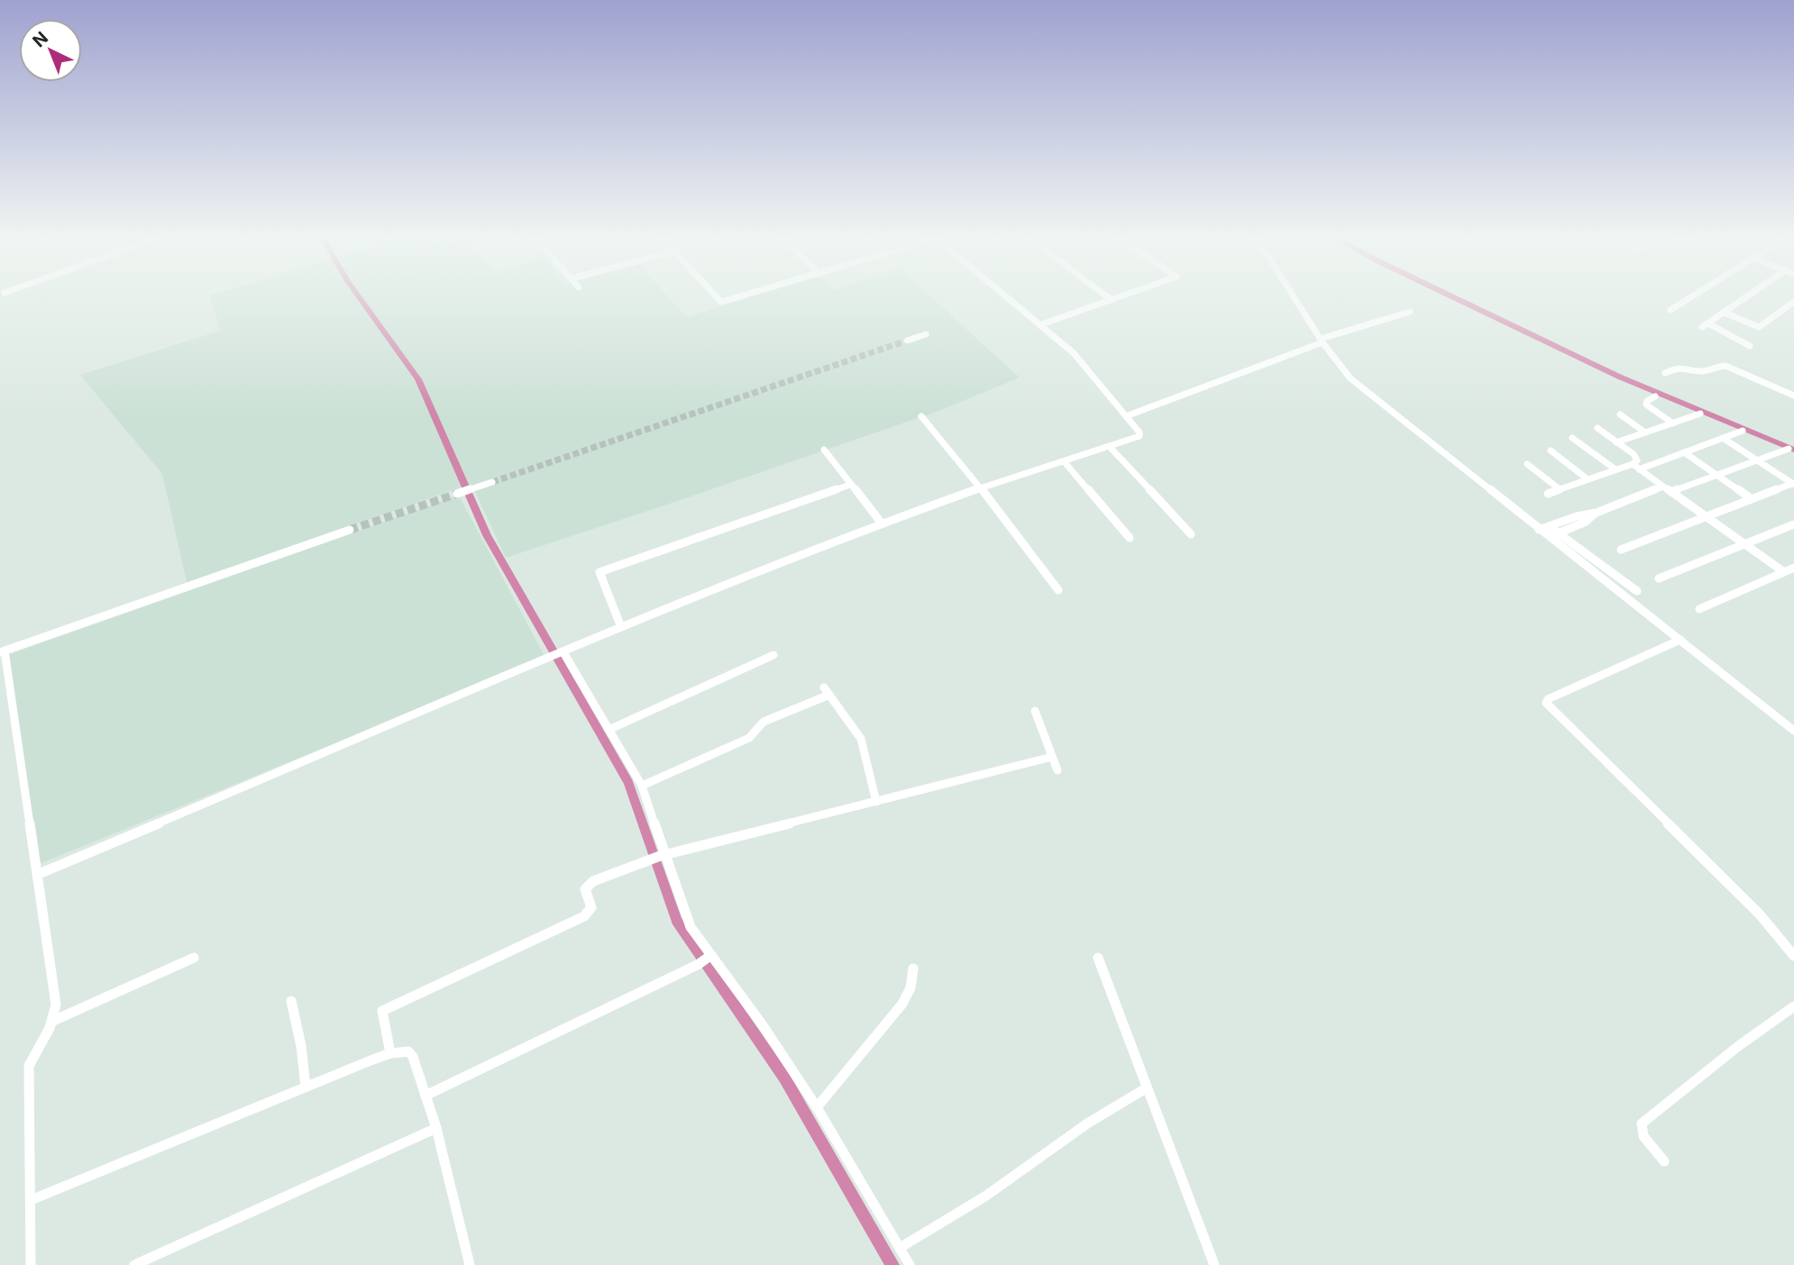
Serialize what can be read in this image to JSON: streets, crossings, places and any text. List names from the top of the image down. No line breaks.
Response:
{"north":"top left"}
